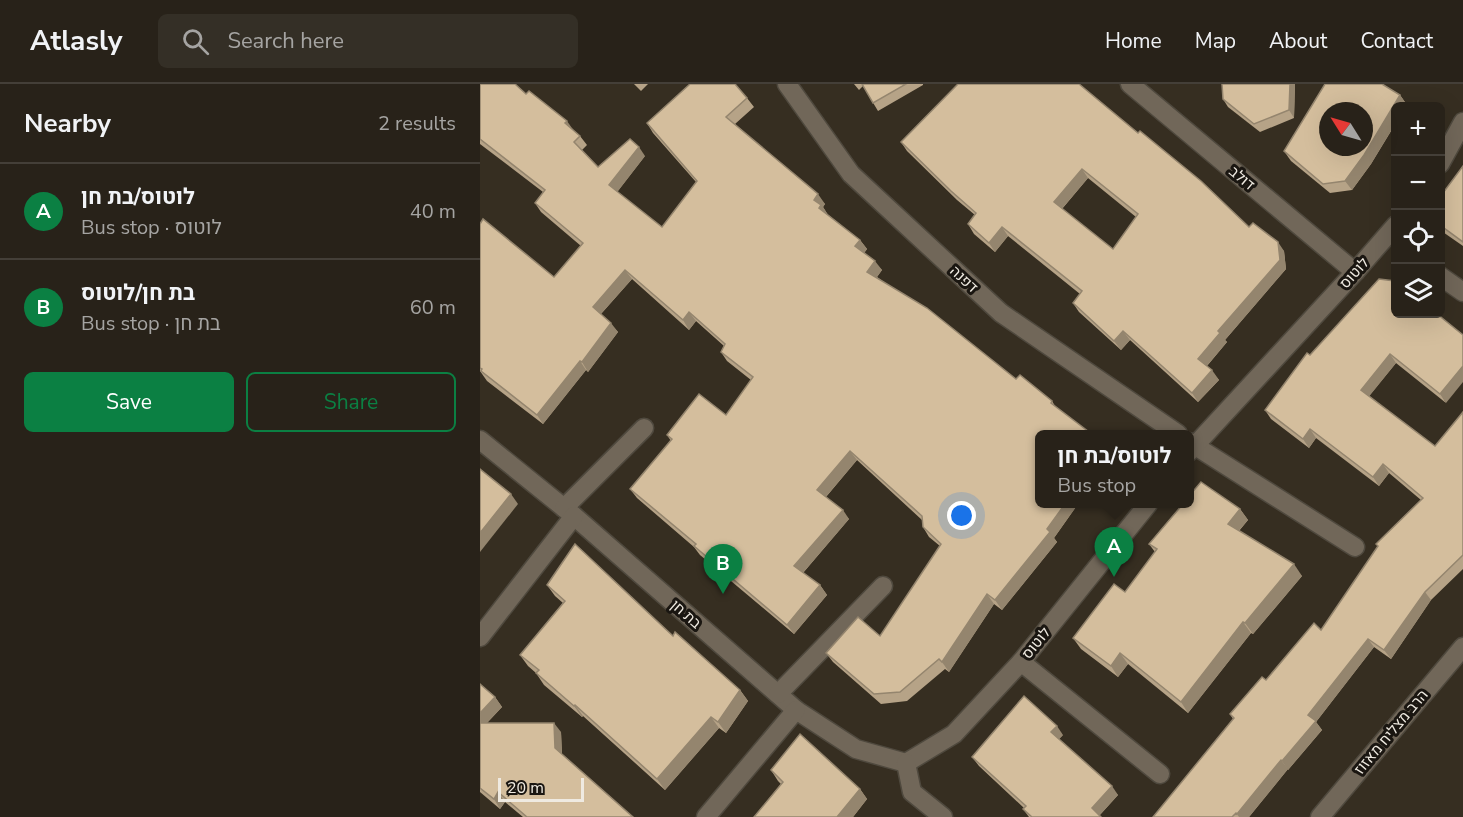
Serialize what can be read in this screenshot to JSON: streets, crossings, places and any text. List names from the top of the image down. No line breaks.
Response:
{"streets":{"street":["דולב","לוטוס","דפנה","בת חן","הרב מצליח מאזוז"]},"crossings":[["דולב","לוטוס"],["לוטוס","בת חן"]],"scale_bar":"20 m","north":"top left","page":{"header":"Atlasly","search":"Search here","nav":["Home","Map","About","Contact"],"heading":["Nearby","2 results"],"map_buttons":["+","−"],"list":[{"mark":"A","name":"לוטוס/בת חן","note":"Bus stop · לוטוס","value":"40 m"},{"mark":"B","name":"בת חן/לוטוס","note":"Bus stop · בת חן","value":"60 m"}],"buttons":["Save","Share"],"popup":["לוטוס/בת חן","Bus stop"],"pins":["A","B"],"scale":"20 m"}}
